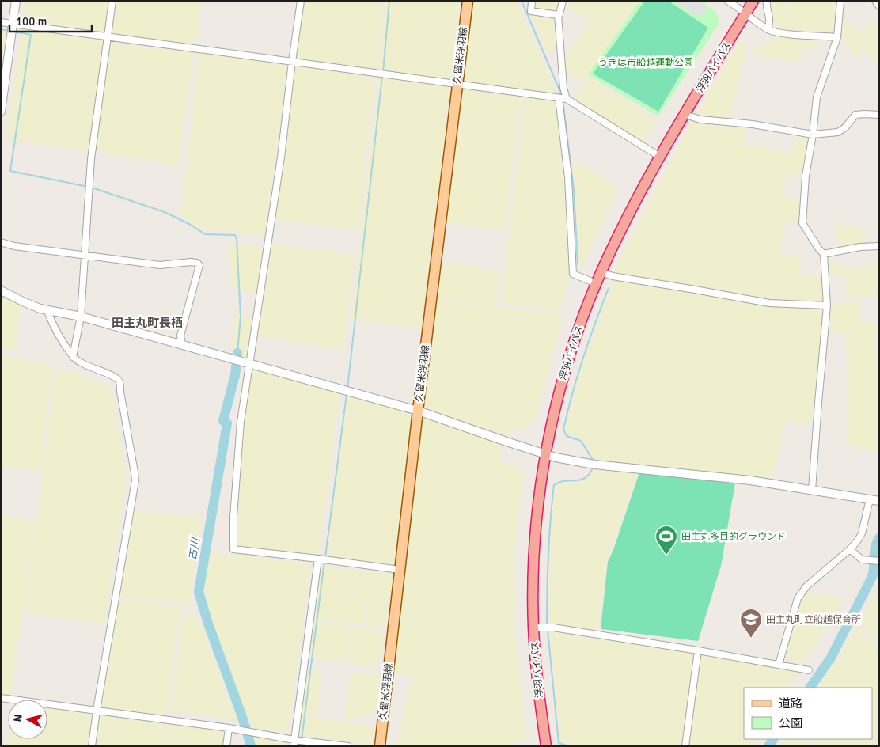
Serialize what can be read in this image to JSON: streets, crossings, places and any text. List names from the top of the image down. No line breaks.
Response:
{"streets":{"highway":["浮羽バイパス"],"main road":["久留米浮羽線"]},"districts":["田主丸町長栖"],"water":["古川"],"parks":["うきは市船越運動公園"],"places":{"sports":["田主丸多目的グラウンド"],"school or university":["田主丸町立船越保育所"]},"legend":["道路","公園"],"scale_bar":"100 m","north":"left"}
